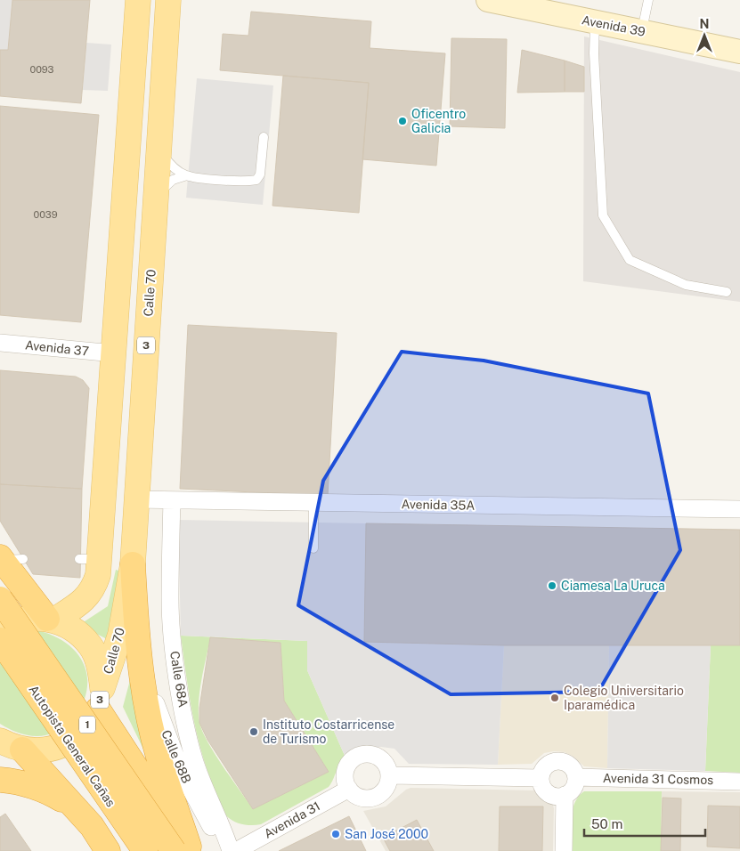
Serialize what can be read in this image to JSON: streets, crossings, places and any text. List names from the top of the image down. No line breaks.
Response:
{"streets":{"highway":["1","Autopista General Cañas"],"main road":["Avenida 39","Calle 70","3"],"street":["Avenida 37","Avenida 35A","Calle 68A","Calle 68B","Avenida 31 Cosmos","Avenida 31"]},"crossings":[["Calle 70","3"],["Calle 70","Avenida 35A"],["Avenida 35A","Calle 68A"],["Calle 68A","Calle 68B"]],"places":["Oficentro Galicia","Ciamesa La Uruca","Colegio Universitario Iparamédica","Instituto Costarricense de Turismo","San José 2000"],"house_numbers":["0093","0039"],"scale_bar":"50 m","north":"top"}
